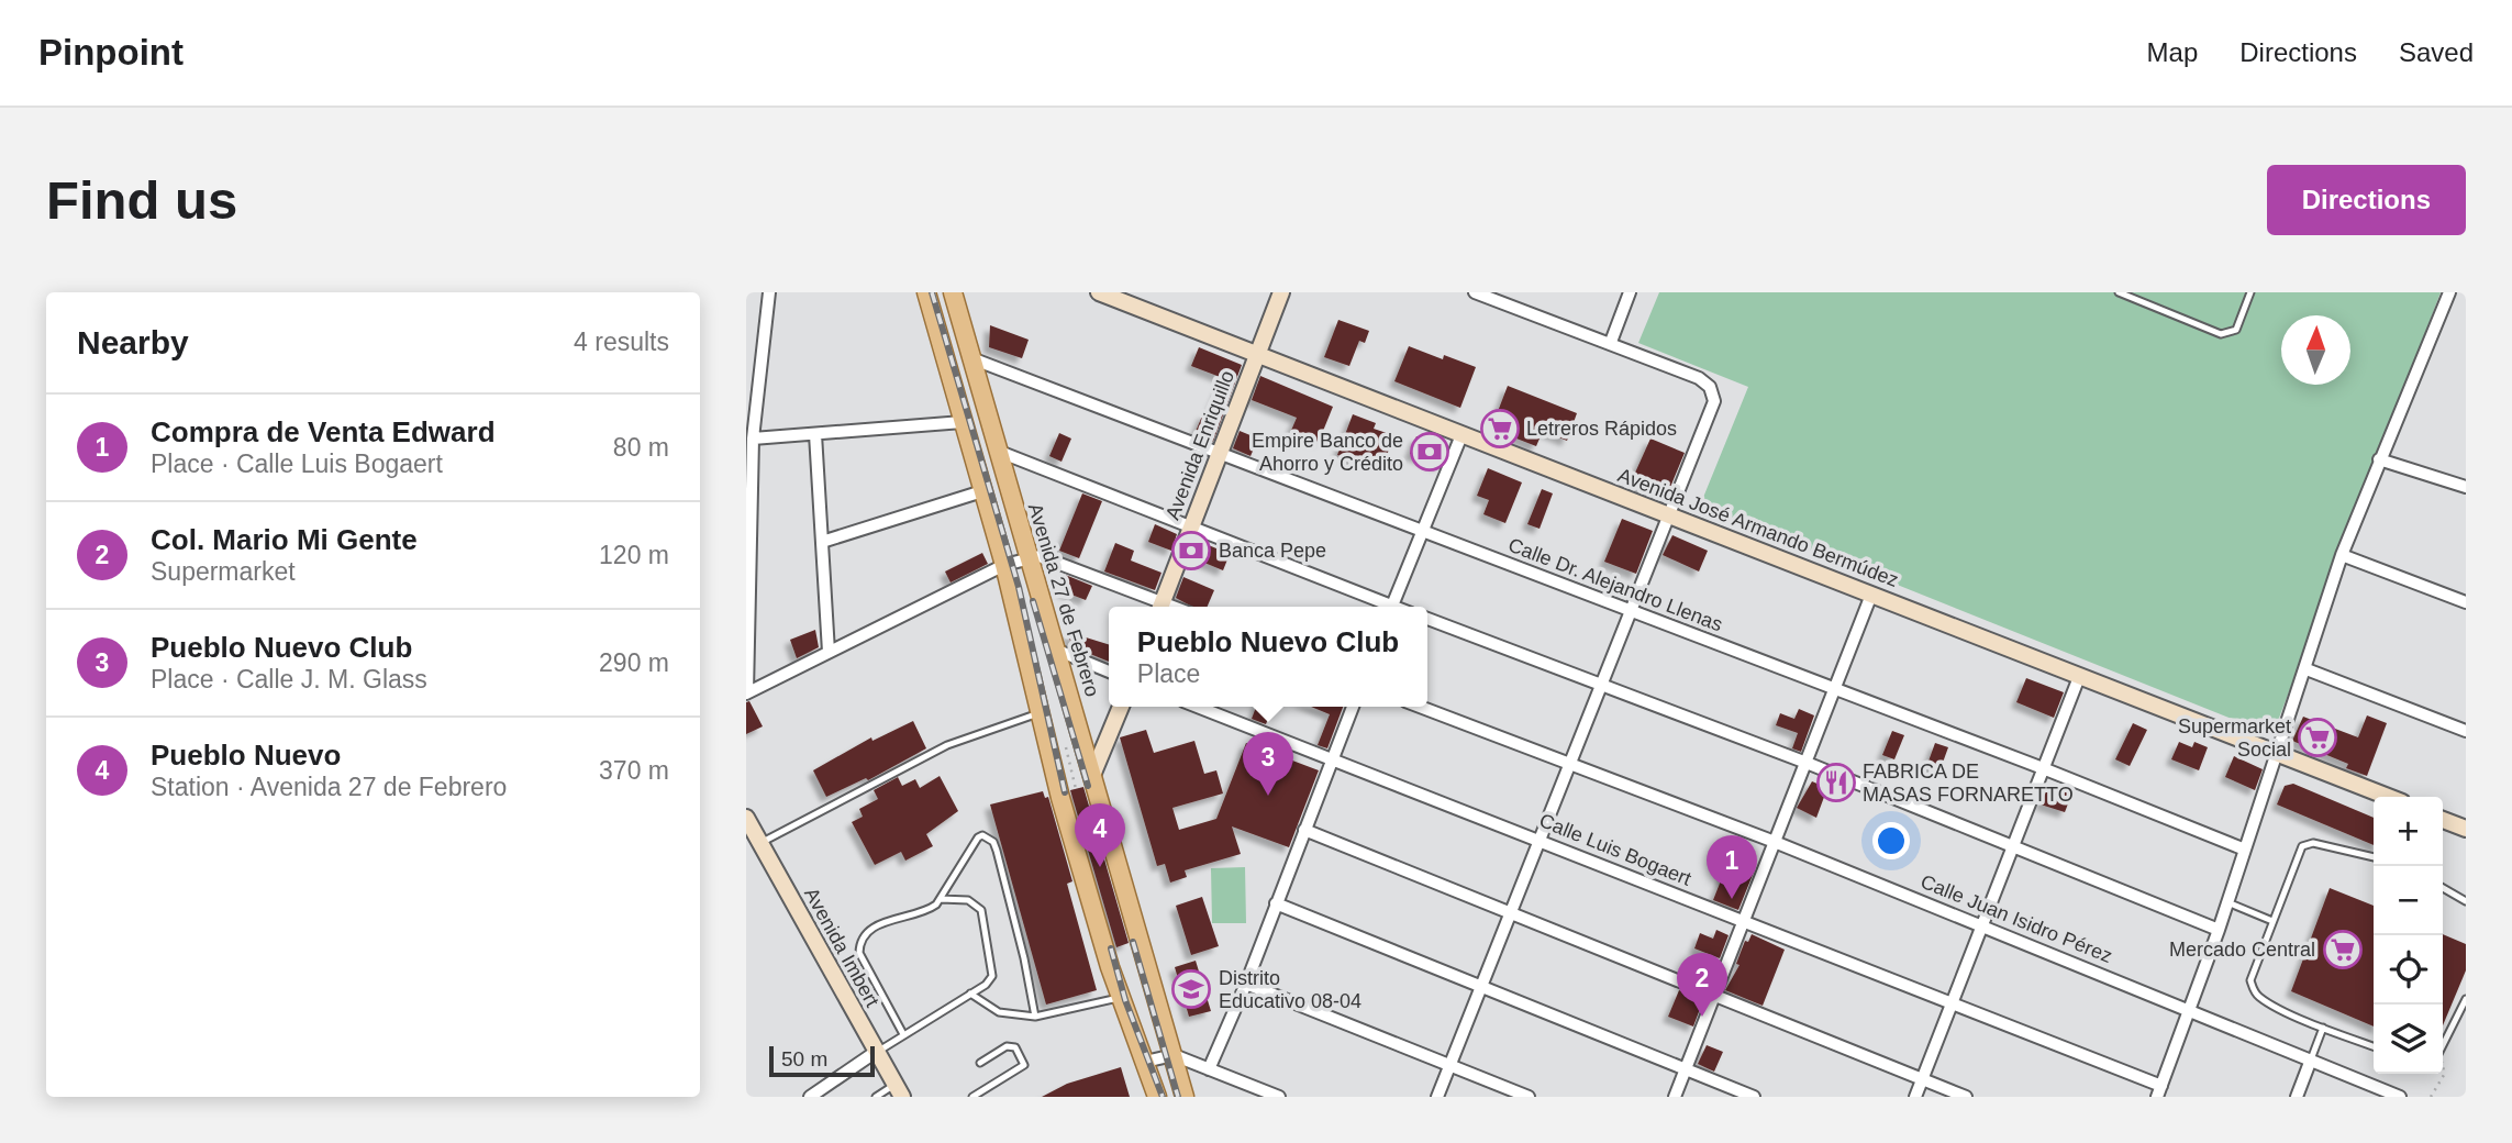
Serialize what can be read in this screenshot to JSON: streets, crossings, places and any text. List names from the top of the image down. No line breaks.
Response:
{"streets":{"main road":["Avenida 27 de Febrero"],"street":["Avenida Enriquillo","Avenida José Armando Bermúdez","Calle Dr. Alejandro Llenas","Calle Luis Bogaert","Calle Juan Isidro Pérez","Avenida Imbert"]},"crossings":[["Avenida Enriquillo","Avenida José Armando Bermúdez"],["Avenida Enriquillo","Calle Dr. Alejandro Llenas"],["Calle Dr. Alejandro Llenas","Avenida 27 de Febrero"]],"places":{"supermarket":["Letreros Rápidos","Supermarket Social","Mercado Central"],"bank":["Empire Banco de Ahorro y Crédito","Banca Pepe"],"restaurant":["FABRICA DE MASAS FORNARETTO"],"school or university":["Distrito Educativo 08-04"]},"scale_bar":"50 m","north":"top","page":{"header":"Pinpoint","nav":["Map","Directions","Saved"],"buttons":"Directions","title":"Find us","heading":["Nearby","4 results"],"list":[{"mark":"1","name":"Compra de Venta Edward","note":"Place · Calle Luis Bogaert","value":"80 m"},{"mark":"2","name":"Col. Mario Mi Gente","note":"Supermarket","value":"120 m"},{"mark":"3","name":"Pueblo Nuevo Club","note":"Place · Calle J. M. Glass","value":"290 m"},{"mark":"4","name":"Pueblo Nuevo","note":"Station · Avenida 27 de Febrero","value":"370 m"}],"popup":["Pueblo Nuevo Club","Place"],"pins":["3","4","1","2"],"map_buttons":["+","−"],"scale":"50 m"}}
